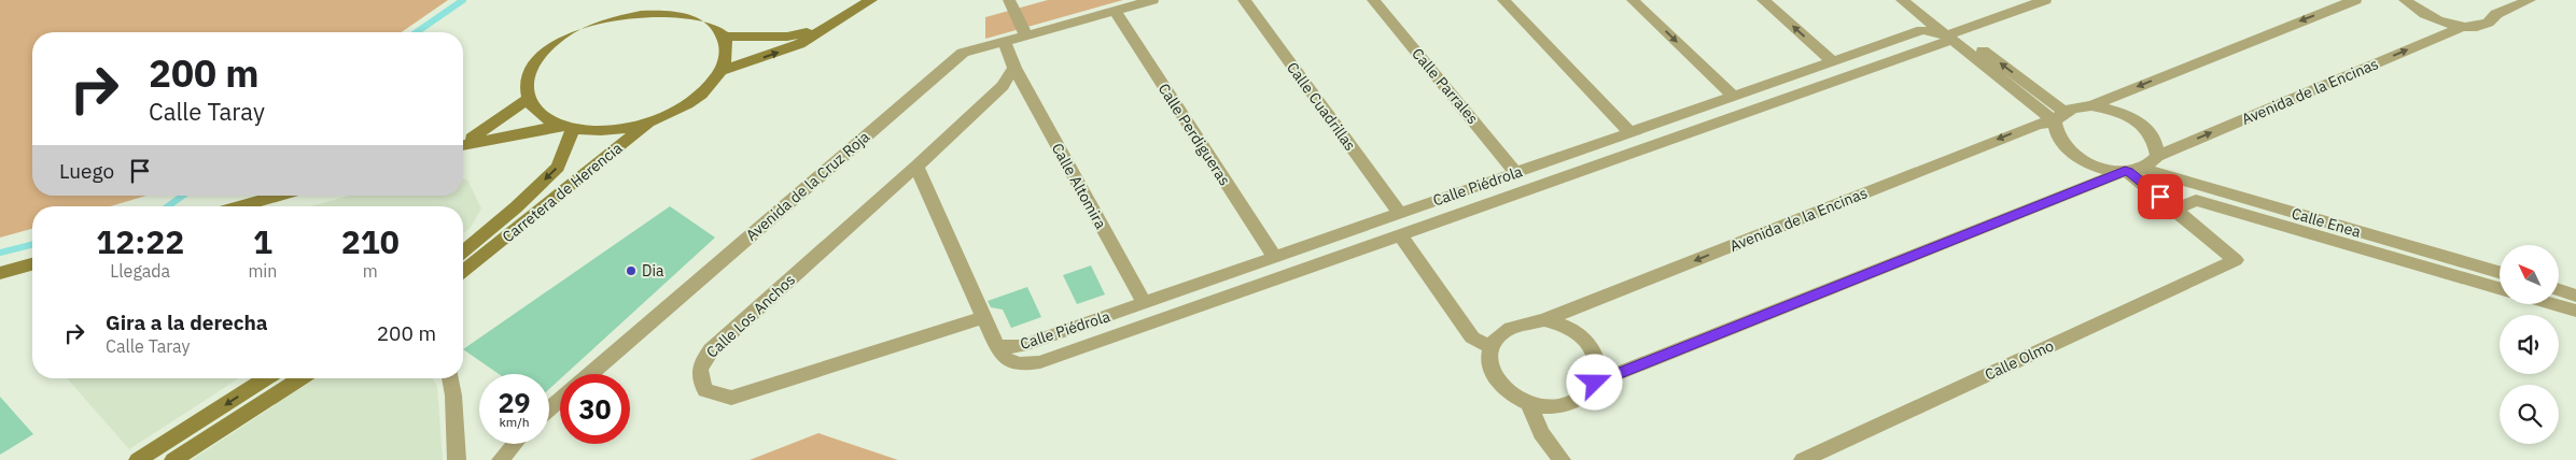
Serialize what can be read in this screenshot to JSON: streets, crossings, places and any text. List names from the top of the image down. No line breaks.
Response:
{"streets":{"main road":["Carretera de Herencia"],"street":["Calle Parrales","Avenida de la Encinas","Calle Cuadrillas","Calle Perdigueras","Avenida de la Cruz Roja","Calle Altomira","Calle Piédrola","Calle Enea","Calle Los Anchos","Calle Olmo"]},"crossings":[["Calle Parrales","Calle Piédrola"],["Avenida de la Encinas","Calle Enea"],["Calle Cuadrillas","Calle Piédrola"],["Calle Perdigueras","Avenida de la Cruz Roja"],["Calle Perdigueras","Calle Piédrola"],["Calle Altomira","Calle Piédrola"],["Calle Altomira","Calle Los Anchos"]],"places":["Dia"],"north":"top left","page":{"turn":["200 m","Calle Taray"],"then":"Luego","eta":["12:22","Llegada","1","min","210","m"],"list":[{"name":"Gira a la derecha","note":"Calle Taray","value":"200 m"}],"speed":"29 km/h","limit":"30"}}
